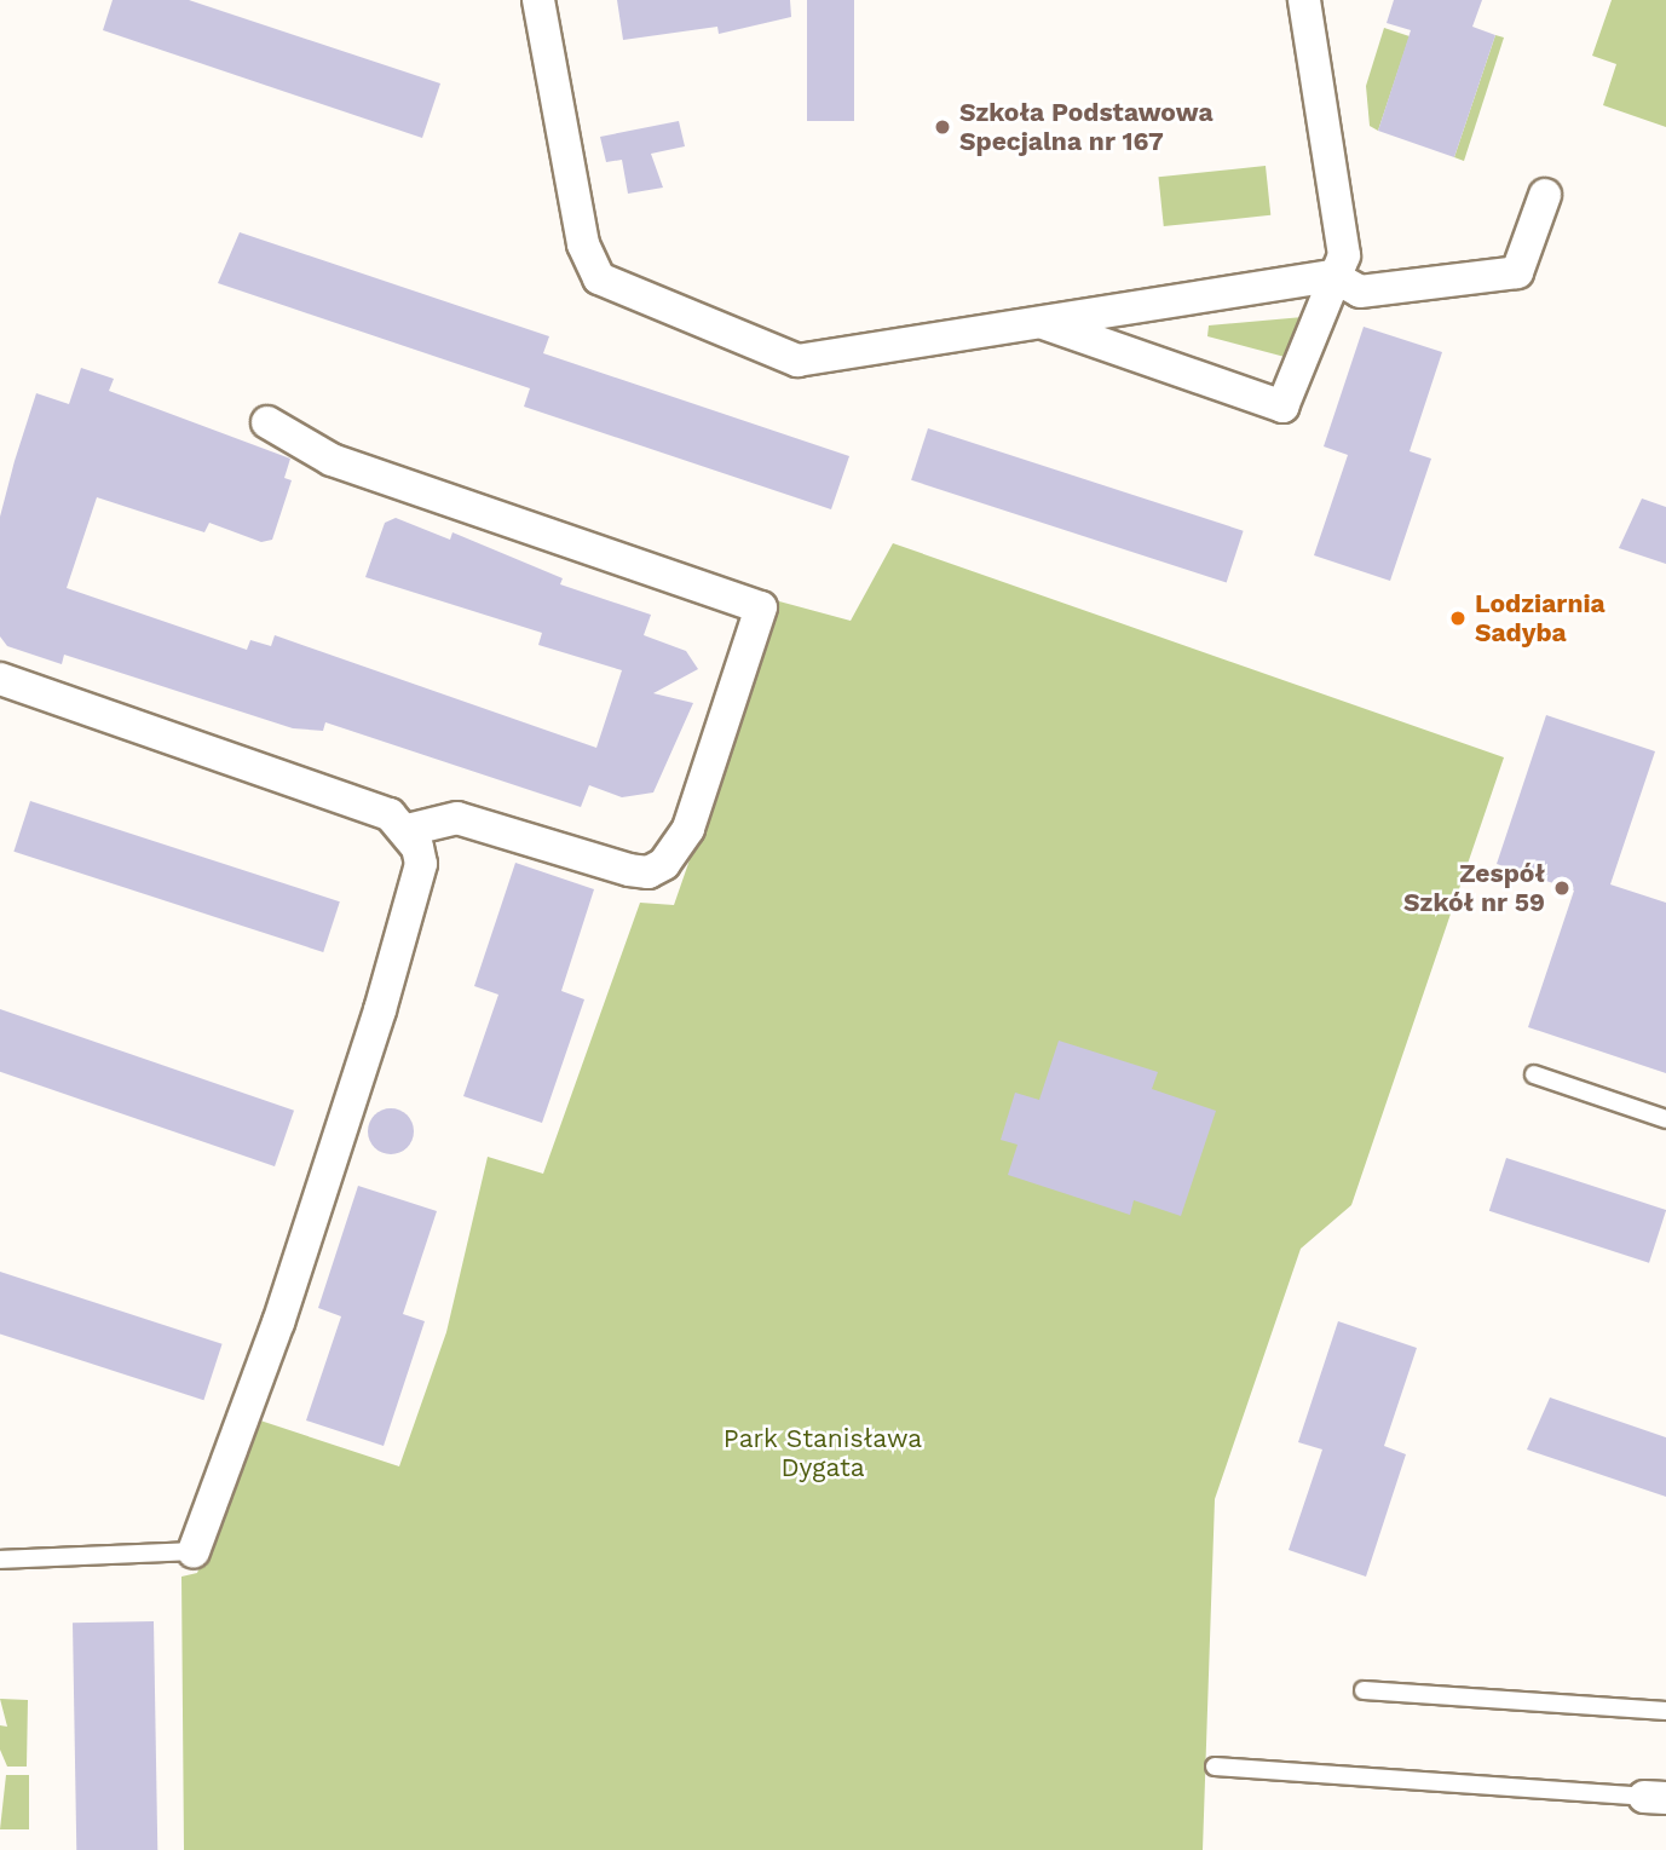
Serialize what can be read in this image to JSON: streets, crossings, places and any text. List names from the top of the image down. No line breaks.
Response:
{"parks":["Park Stanisława Dygata"],"places":["Szkoła Podstawowa Specjalna nr 167","Lodziarnia Sadyba","Zespół Szkół nr 59"]}
